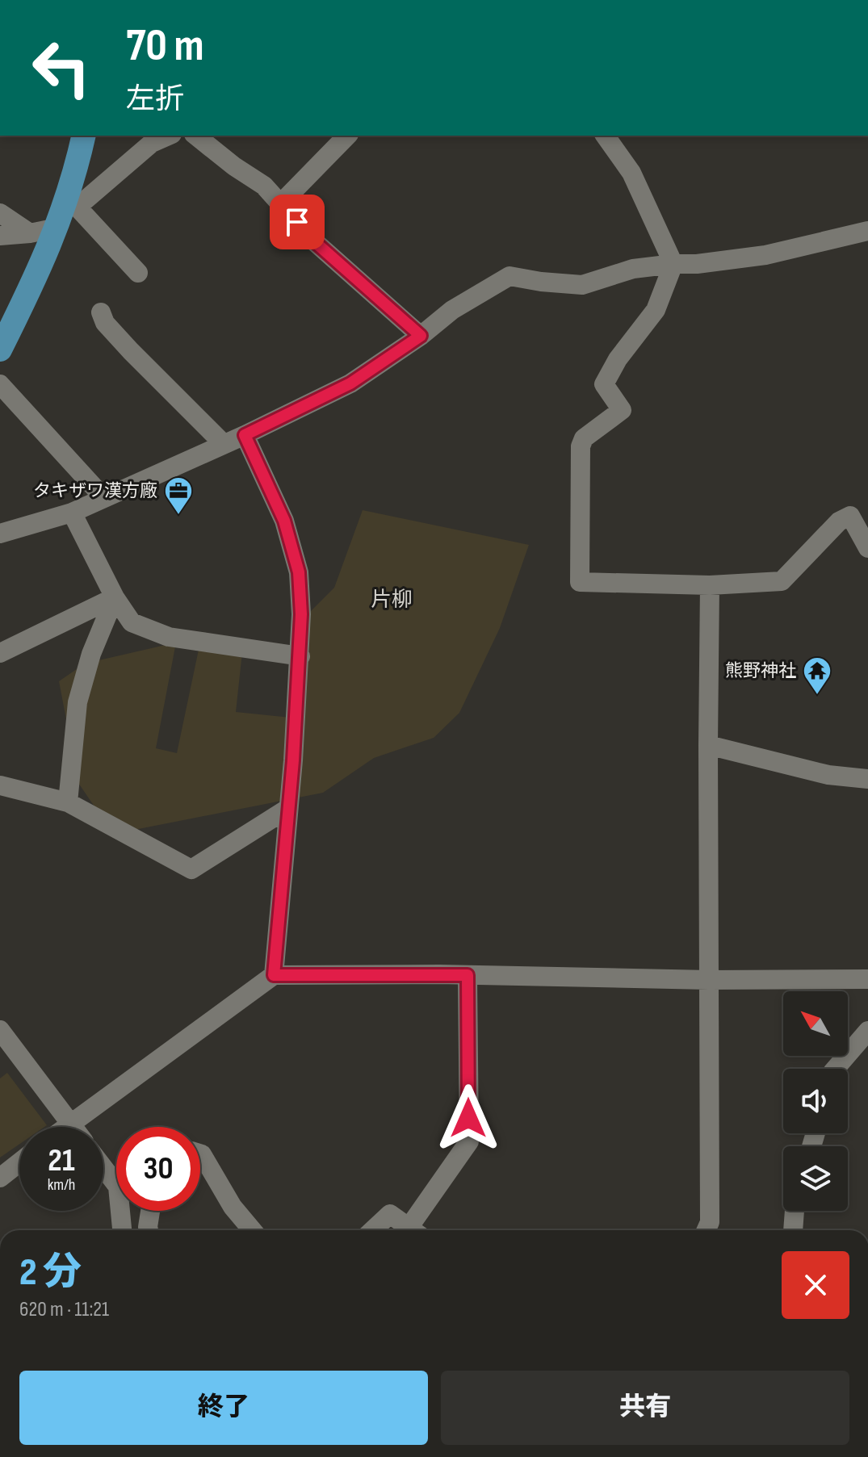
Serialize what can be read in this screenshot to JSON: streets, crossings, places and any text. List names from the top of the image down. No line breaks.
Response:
{"districts":["片柳"],"places":{"office":["タキザワ漢方廠"],"temple":["熊野神社"]},"north":"top left","page":{"turn":["70 m","左折"],"speed":"21 km/h","limit":"30","heading":["2 分","620 m · 11:21"],"buttons":["終了","共有"]}}
